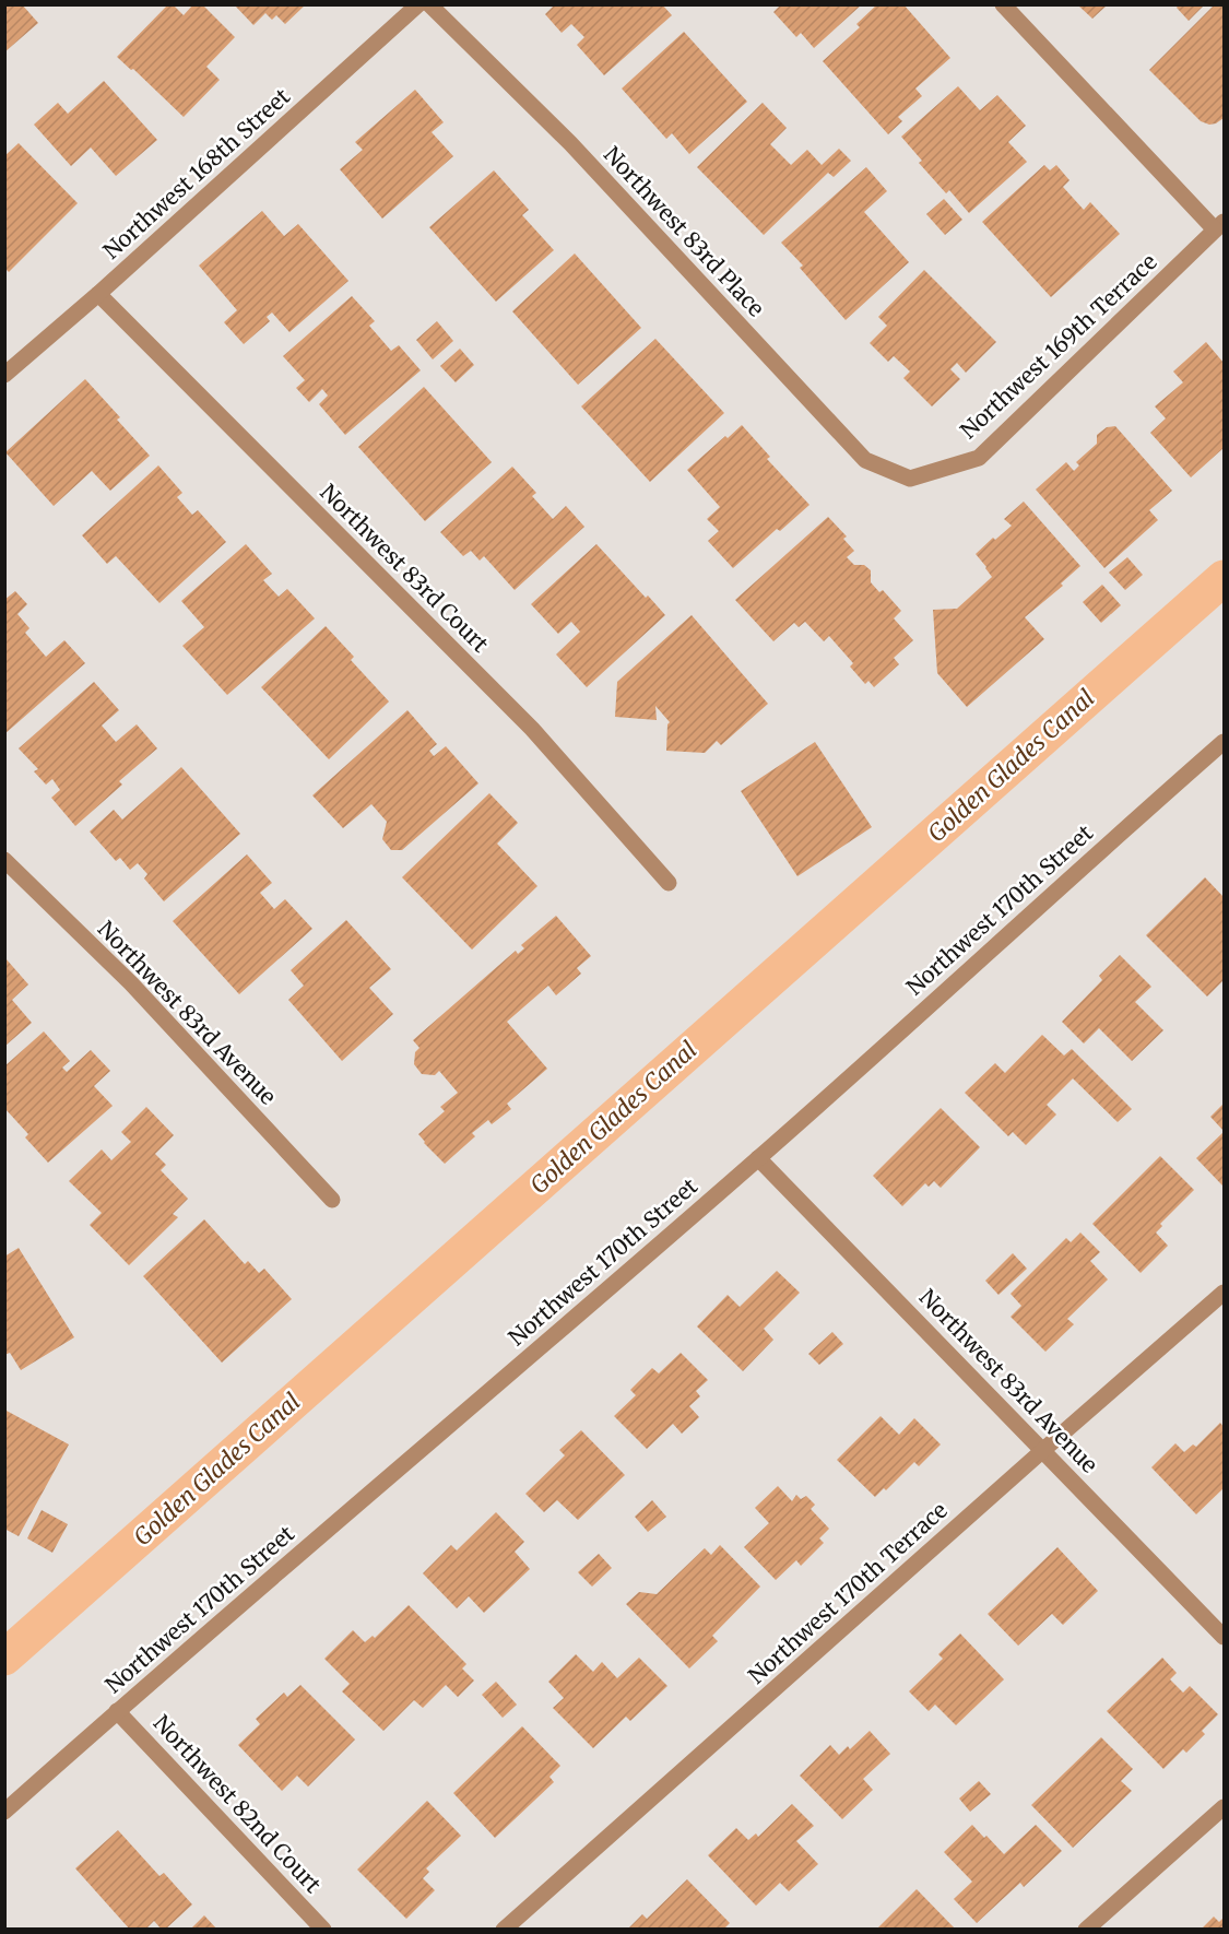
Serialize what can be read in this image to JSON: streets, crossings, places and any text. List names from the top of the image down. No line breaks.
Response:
{"streets":{"street":["Northwest 168th Street","Northwest 83rd Place","Northwest 169th Terrace","Northwest 83rd Court","Northwest 170th Street","Northwest 83rd Avenue","Northwest 170th Terrace","Northwest 82nd Court"]},"crossings":[["Northwest 168th Street","Northwest 83rd Court"],["Northwest 83rd Place","Northwest 169th Terrace"],["Northwest 170th Street","Northwest 83rd Avenue"],["Northwest 170th Street","Northwest 82nd Court"],["Northwest 83rd Avenue","Northwest 170th Terrace"]],"water":["Golden Glades Canal"]}
